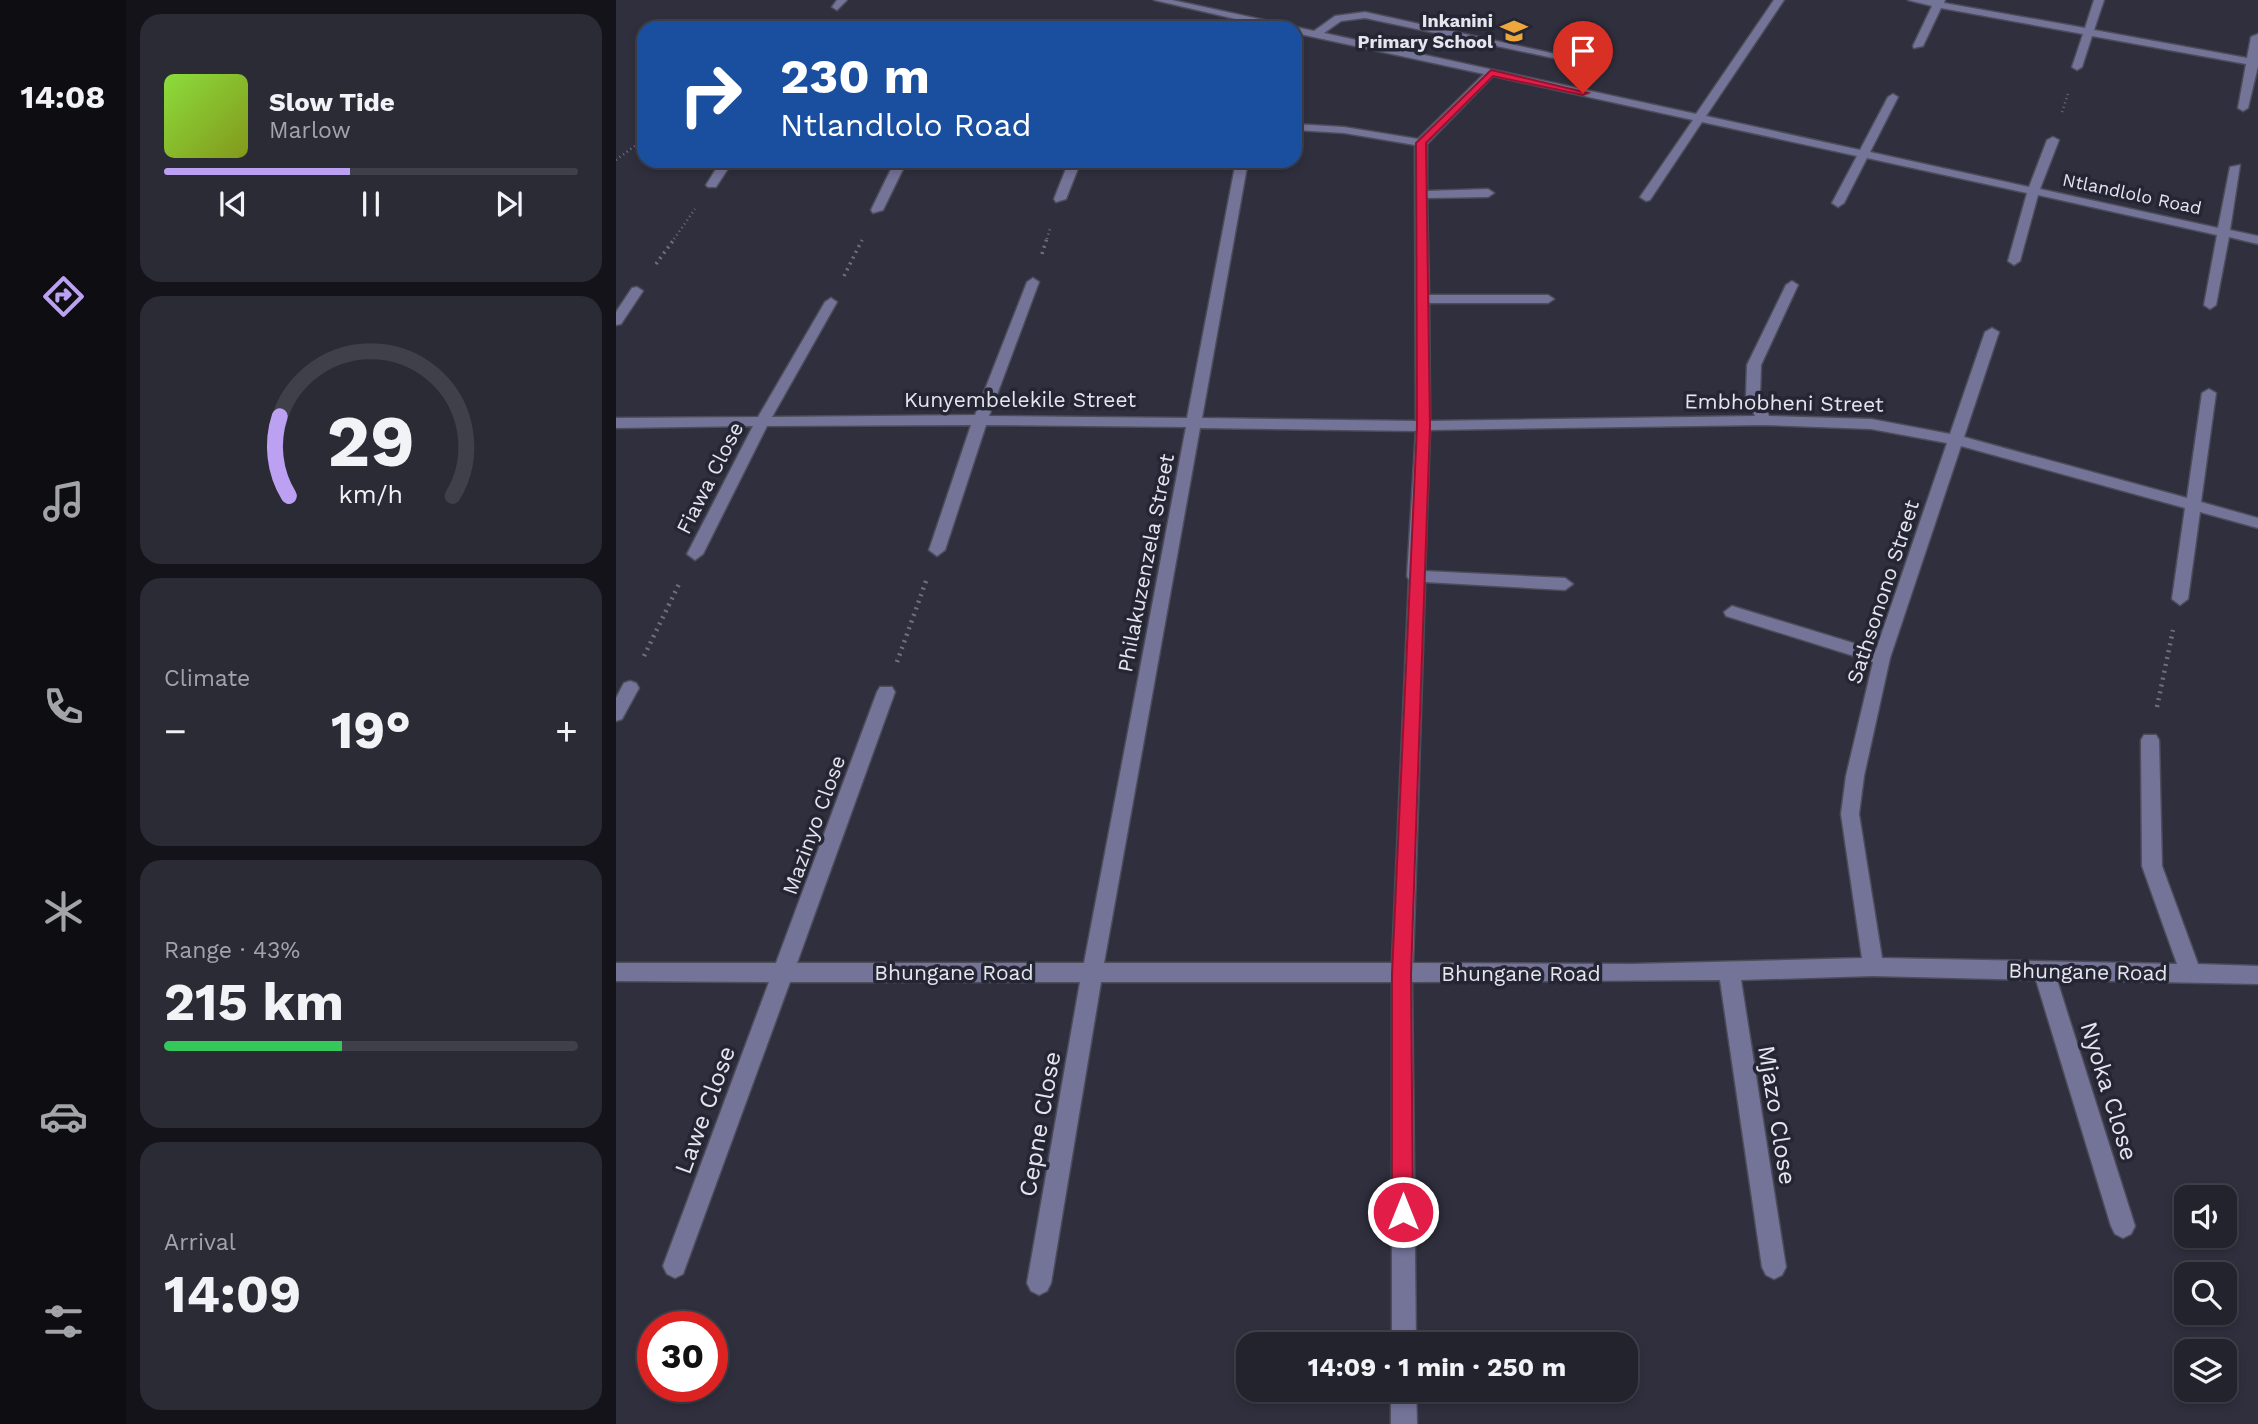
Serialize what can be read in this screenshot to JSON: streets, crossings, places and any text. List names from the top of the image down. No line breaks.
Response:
{"streets":{"street":["Ntlandlolo Road","Kunyembelekile Street","Embhobheni Street","Fiawa Close","Philakuzenzela Street","Sathsonono Street","Mazinyo Close","Bhungane Road","Nyoka Close","Lawe Close","Mjazo Close","Cepne Close"]},"crossings":[["Kunyembelekile Street","Embhobheni Street"],["Kunyembelekile Street","Fiawa Close"],["Kunyembelekile Street","Philakuzenzela Street"],["Embhobheni Street","Sathsonono Street"],["Philakuzenzela Street","Bhungane Road"],["Philakuzenzela Street","Cepne Close"],["Sathsonono Street","Bhungane Road"],["Mazinyo Close","Bhungane Road"],["Mazinyo Close","Lawe Close"],["Bhungane Road","Nyoka Close"],["Bhungane Road","Lawe Close"],["Bhungane Road","Mjazo Close"],["Bhungane Road","Cepne Close"]],"places":{"school or university":["Inkanini Primary School"]},"page":{"tabs":"14:08","turn":["230 m","Ntlandlolo Road"],"song":["Slow Tide","Marlow"],"tile":["Climate",["Range · 43%","215 km"],["Arrival","14:09"]],"heat":["−","19°","+"],"limit":"30","trip":"14:09 · 1 min · 250 m","gauge":["29","km/h"]}}
